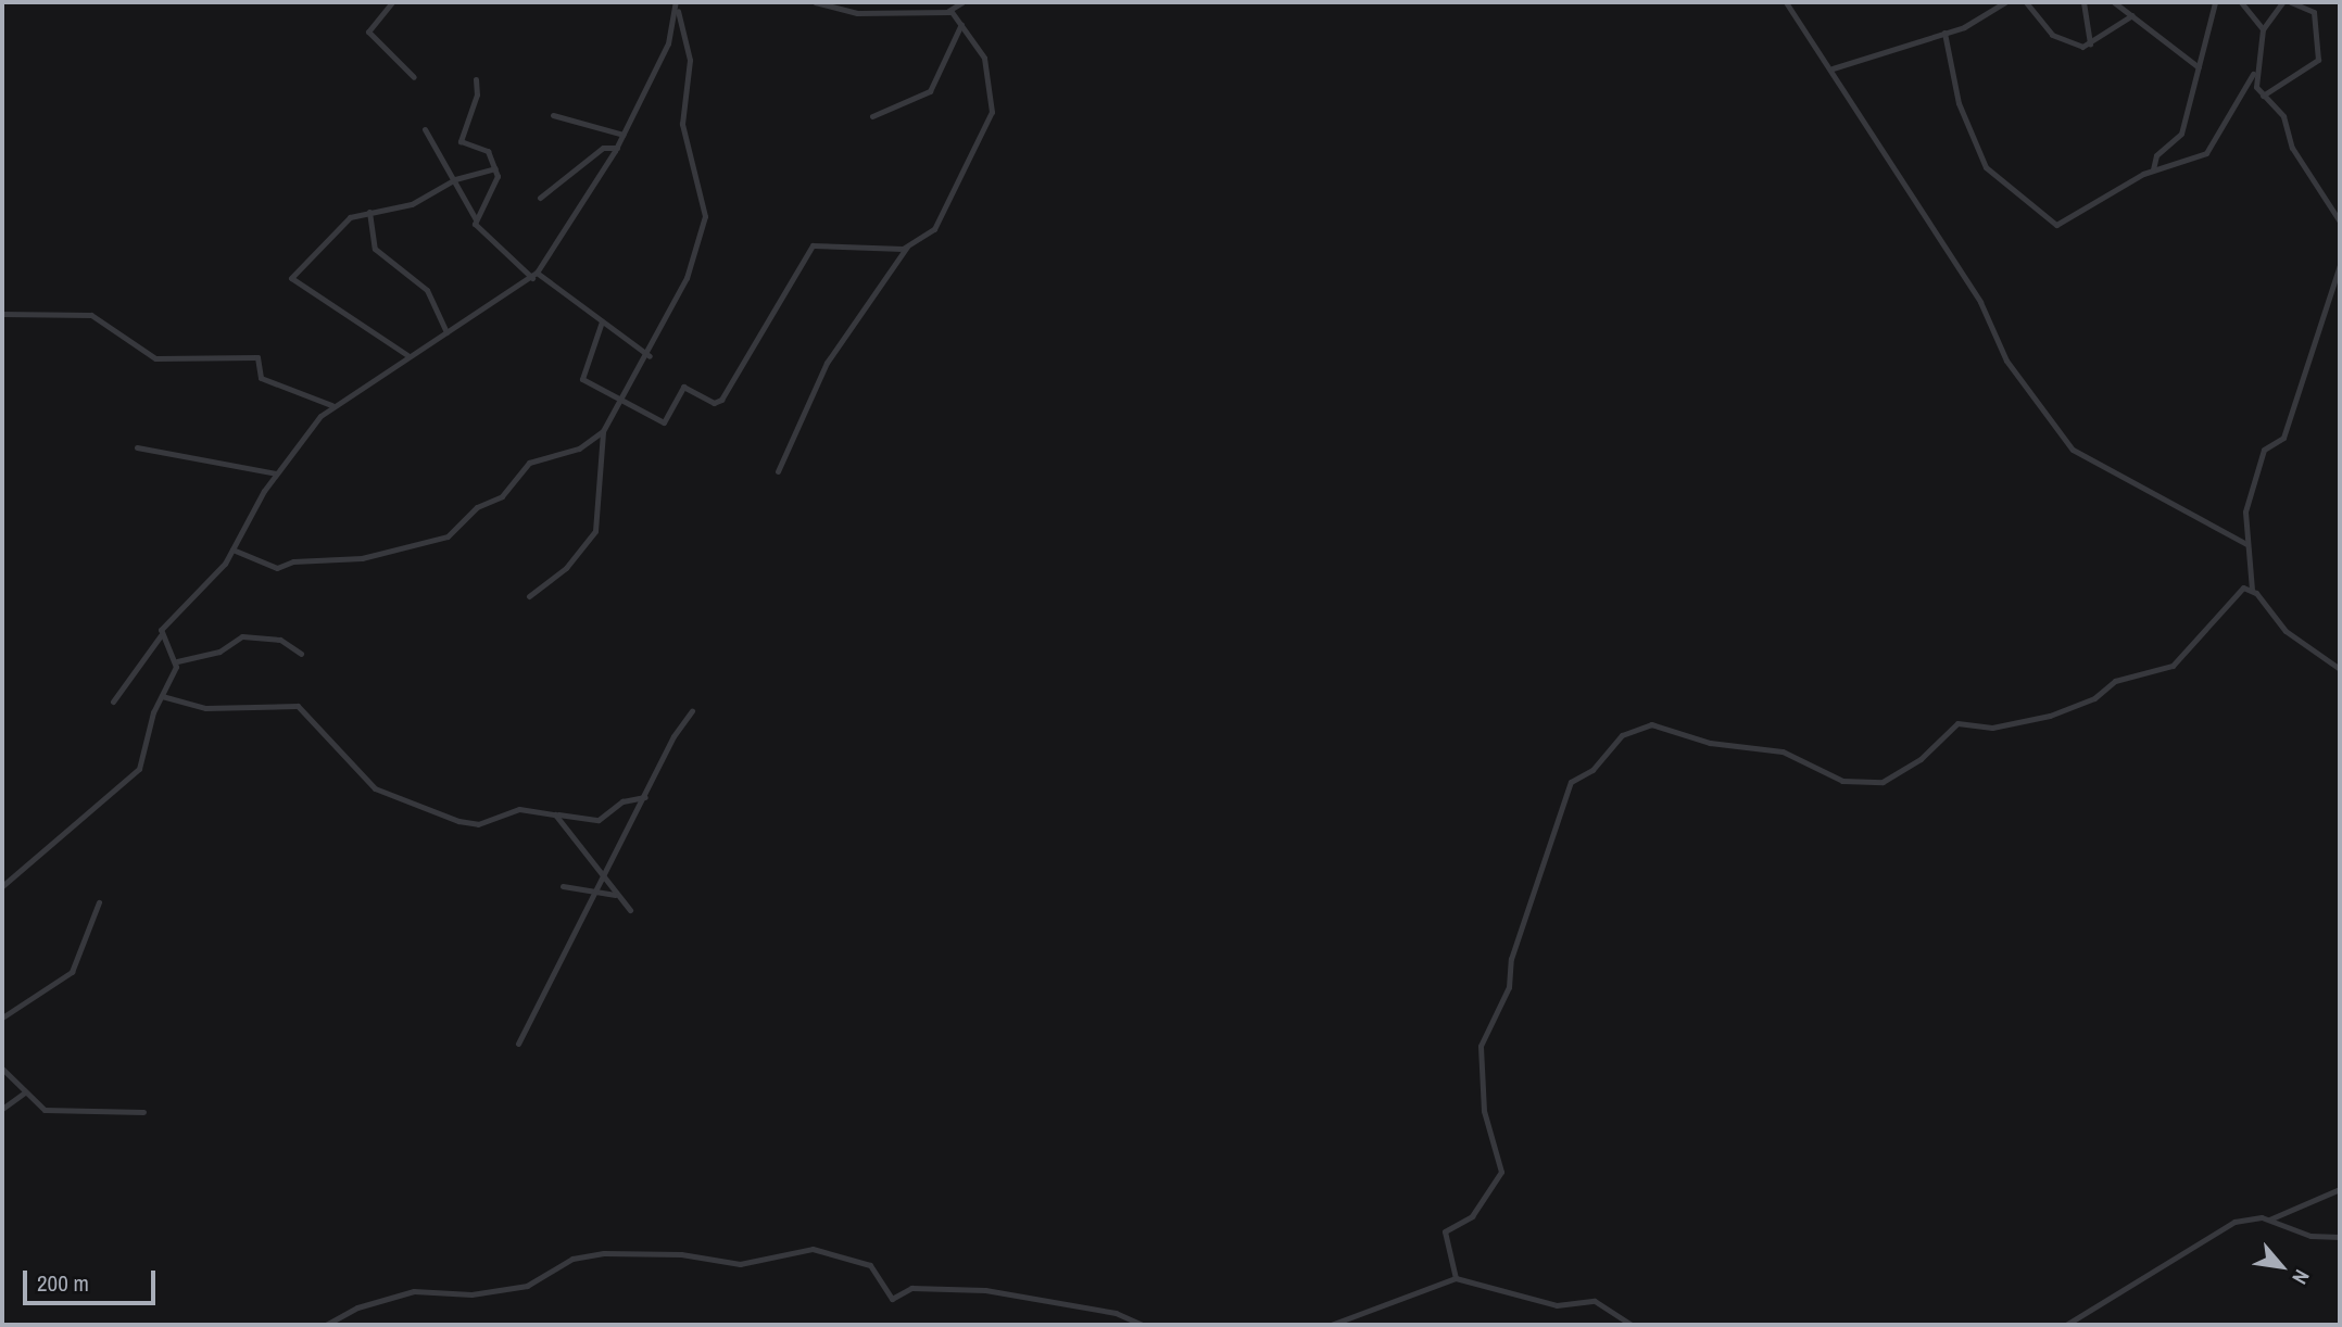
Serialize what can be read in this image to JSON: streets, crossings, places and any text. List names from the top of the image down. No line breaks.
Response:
{"scale_bar":"200 m","north":"bottom right"}
